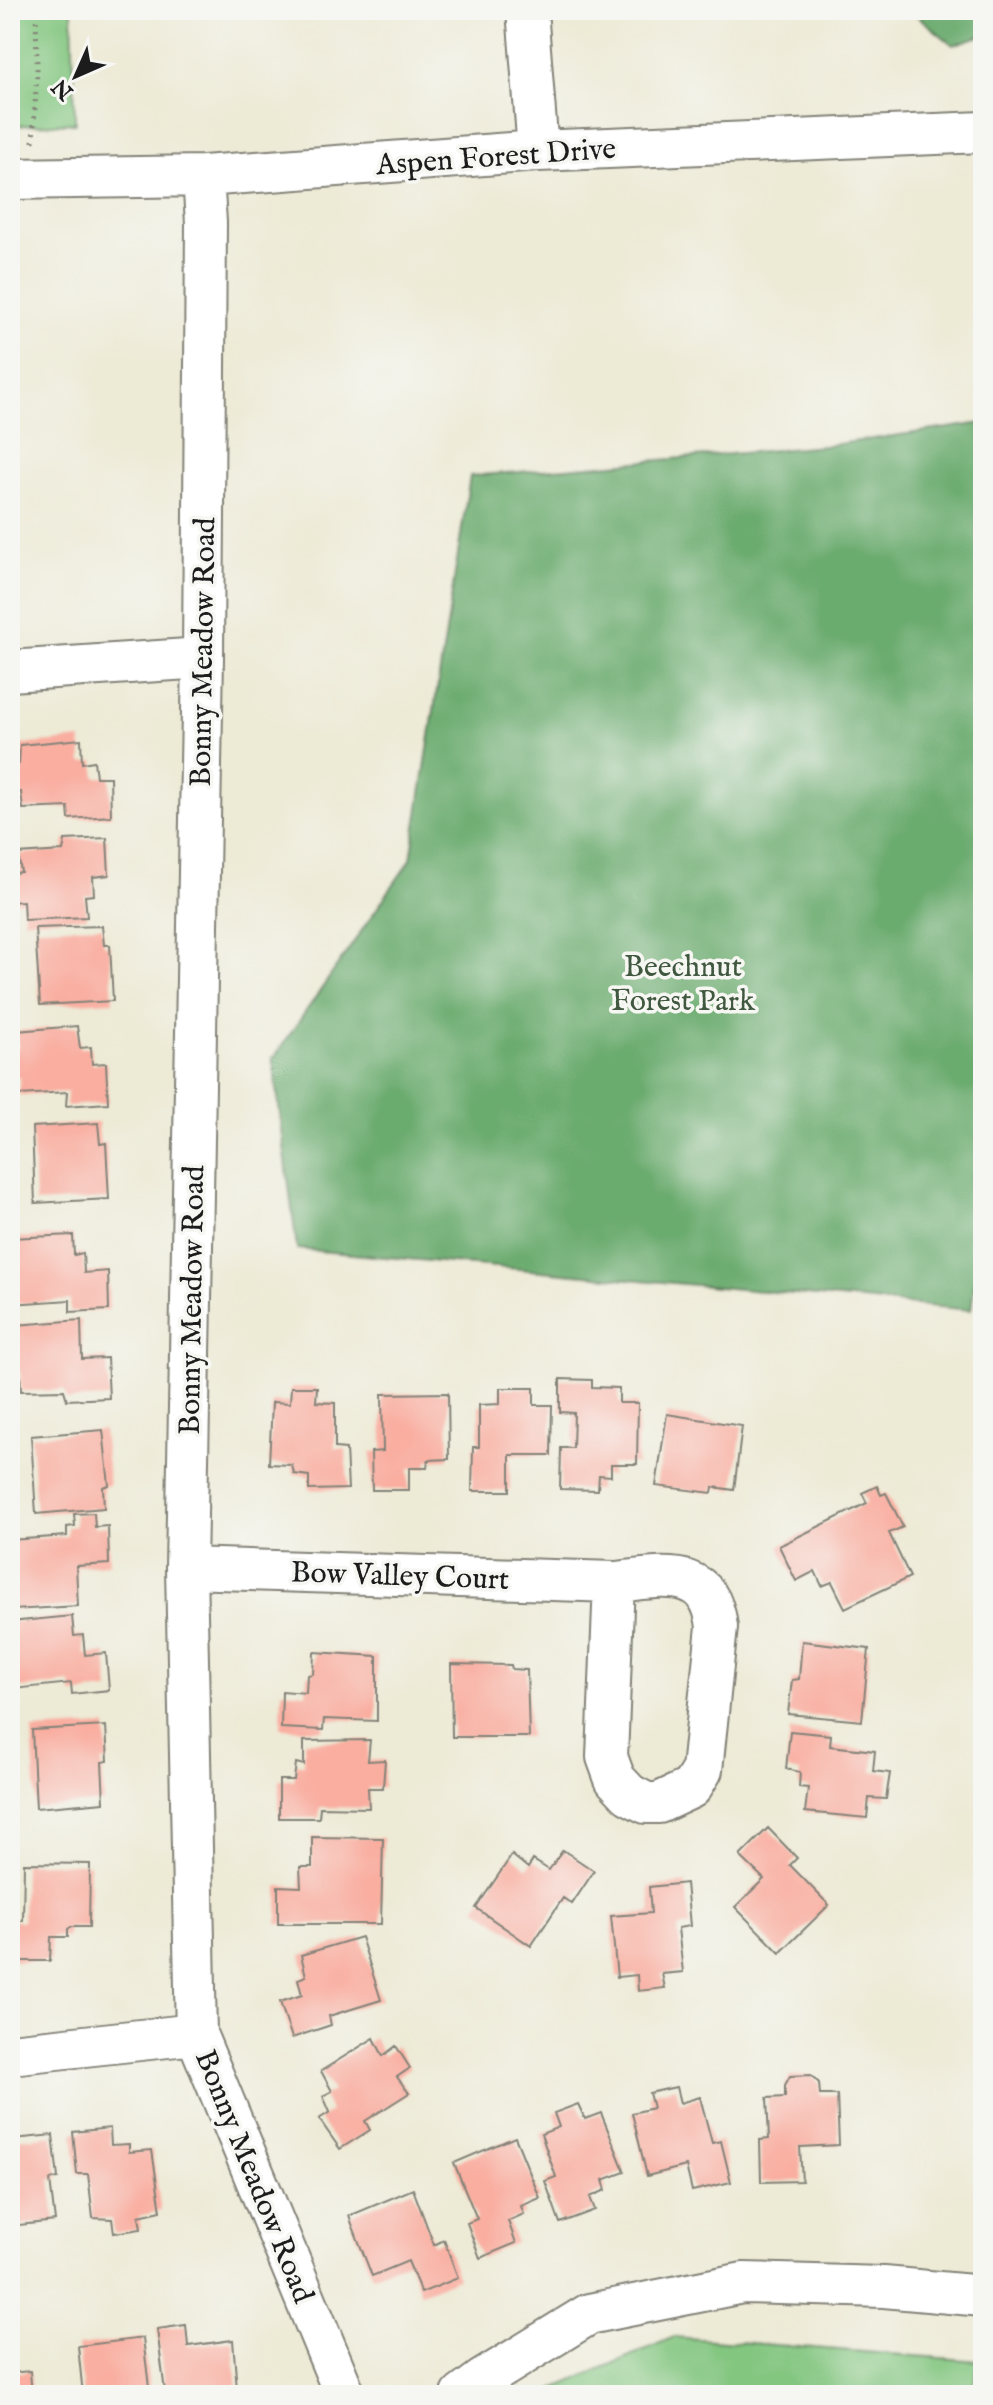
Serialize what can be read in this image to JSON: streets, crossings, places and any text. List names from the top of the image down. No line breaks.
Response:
{"streets":{"street":["Aspen Forest Drive","Bonny Meadow Road","Bow Valley Court"]},"crossings":[["Aspen Forest Drive","Bonny Meadow Road"],["Bonny Meadow Road","Bow Valley Court"]],"parks":["Beechnut Forest Park"],"north":"bottom left"}
